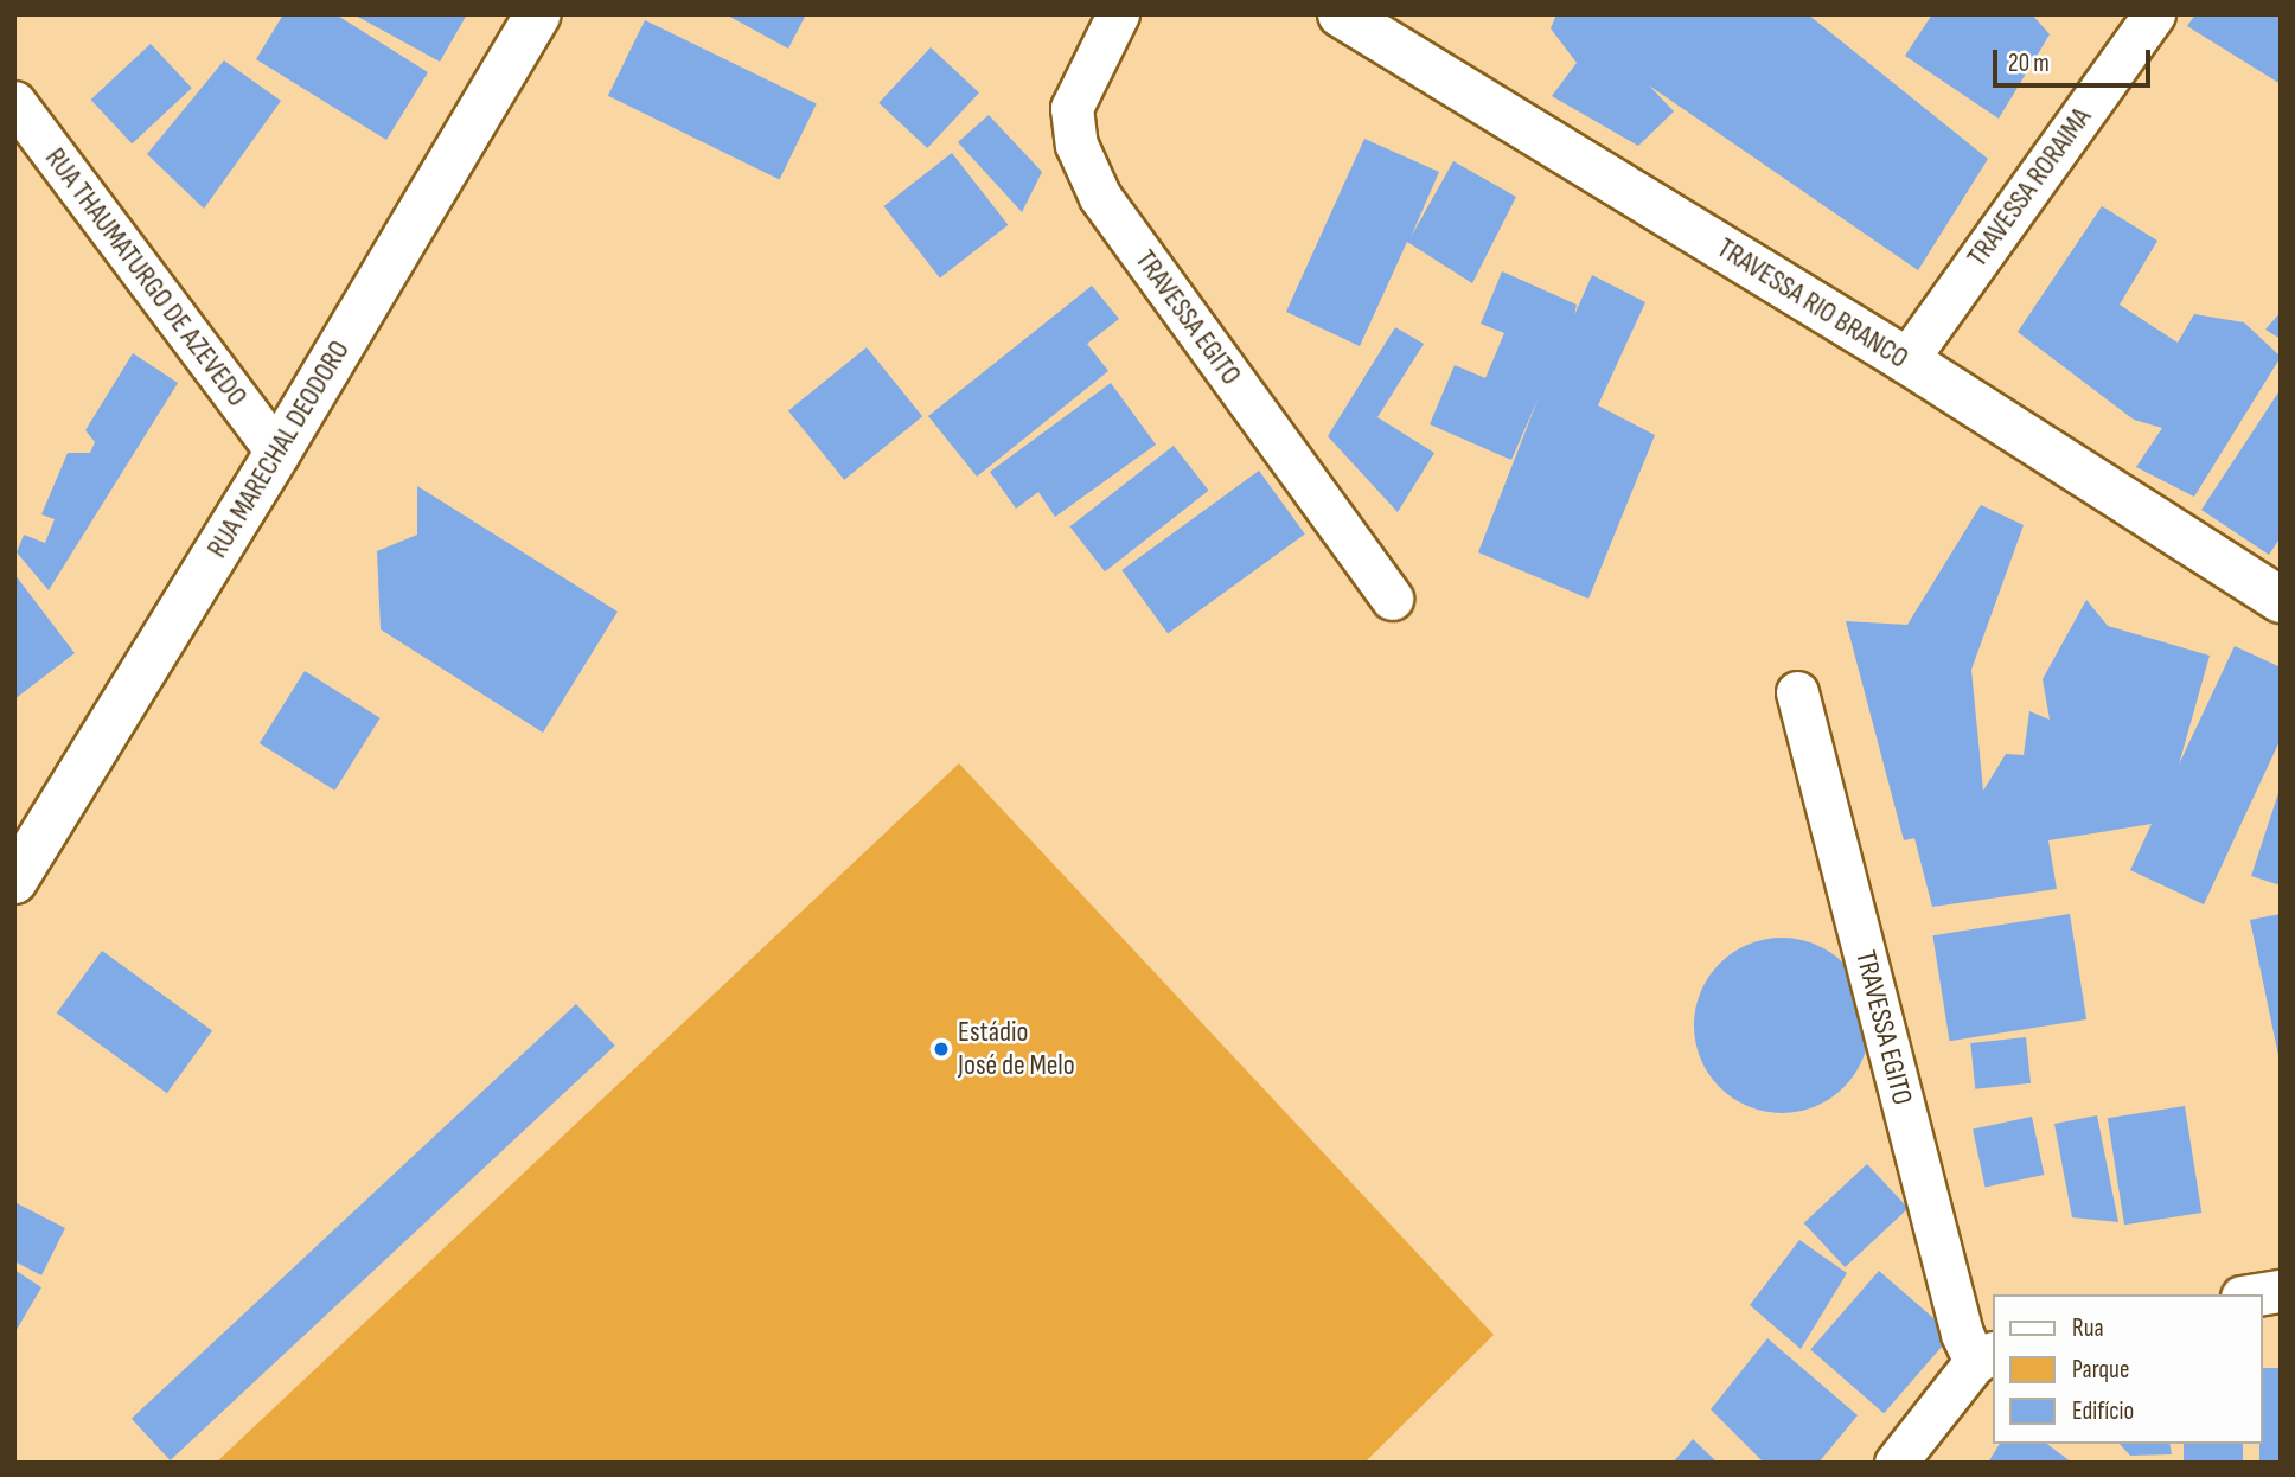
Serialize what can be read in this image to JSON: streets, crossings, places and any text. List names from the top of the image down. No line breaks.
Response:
{"streets":{"street":["TRAVESSA RORAIMA","RUA THAUMATURGO DE AZEVEDO","TRAVESSA RIO BRANCO","TRAVESSA EGITO","RUA MARECHAL DEODORO"]},"crossings":[["TRAVESSA RORAIMA","TRAVESSA RIO BRANCO"],["RUA THAUMATURGO DE AZEVEDO","RUA MARECHAL DEODORO"]],"places":["Estádio José de Melo"],"legend":["Rua","Parque","Edifício"],"scale_bar":"20 m"}
